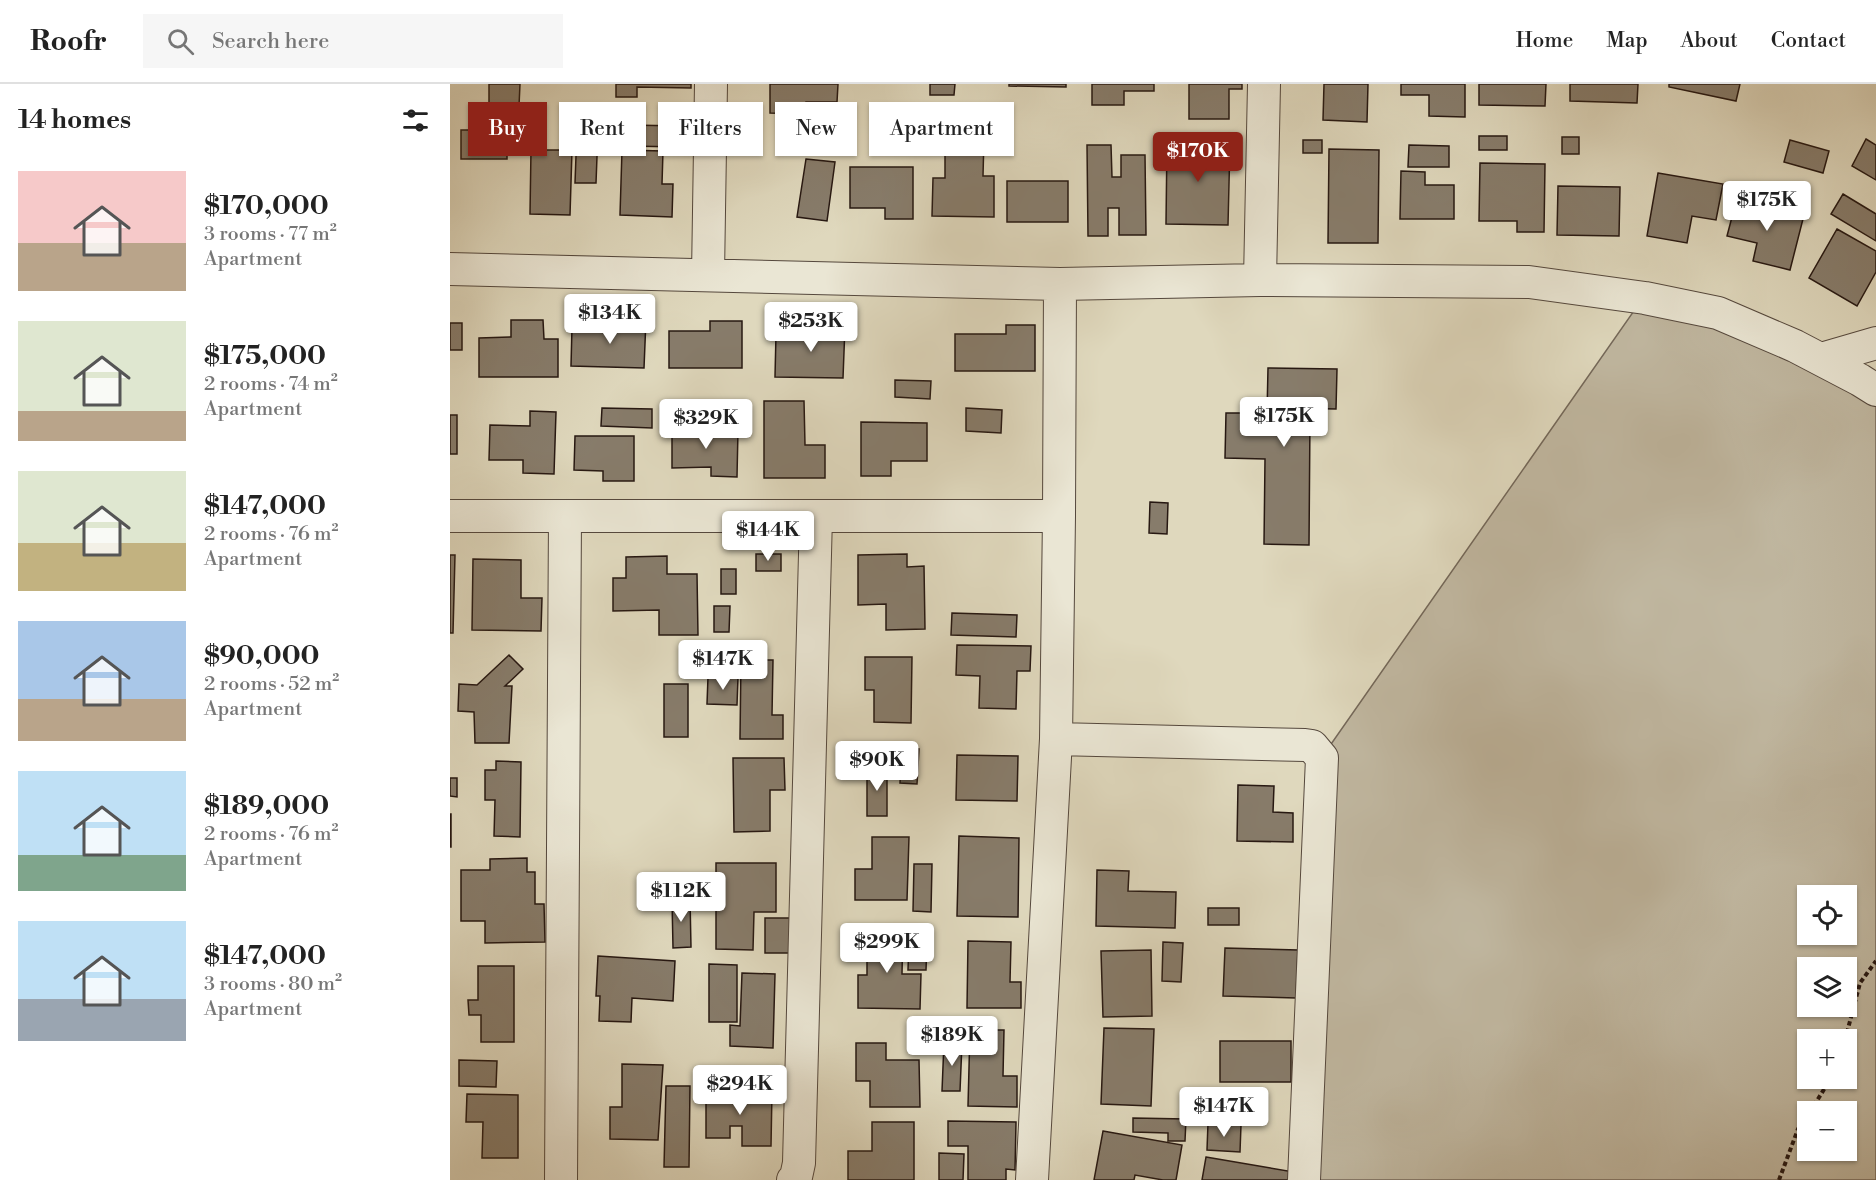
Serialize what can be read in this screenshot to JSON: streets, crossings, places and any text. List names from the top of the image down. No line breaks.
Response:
{"page":{"header":"Roofr","search":"Search here","nav":["Home","Map","About","Contact"],"heading":"14 homes","chip":["Buy","Rent","Filters","New","Apartment"],"price":["$170K","$175K","$134K","$253K","$175K","$329K","$144K","$147K","$90K","$112K","$299K","$189K","$294K","$147K"],"list":[{"name":"$170,000","note":"3 rooms · 77 m² · Apartment"},{"name":"$175,000","note":"2 rooms · 74 m² · Apartment"},{"name":"$147,000","note":"2 rooms · 76 m² · Apartment"},{"name":"$90,000","note":"2 rooms · 52 m² · Apartment"},{"name":"$189,000","note":"2 rooms · 76 m² · Apartment"},{"name":"$147,000","note":"3 rooms · 80 m² · Apartment"}],"map_buttons":["+","−"]}}
